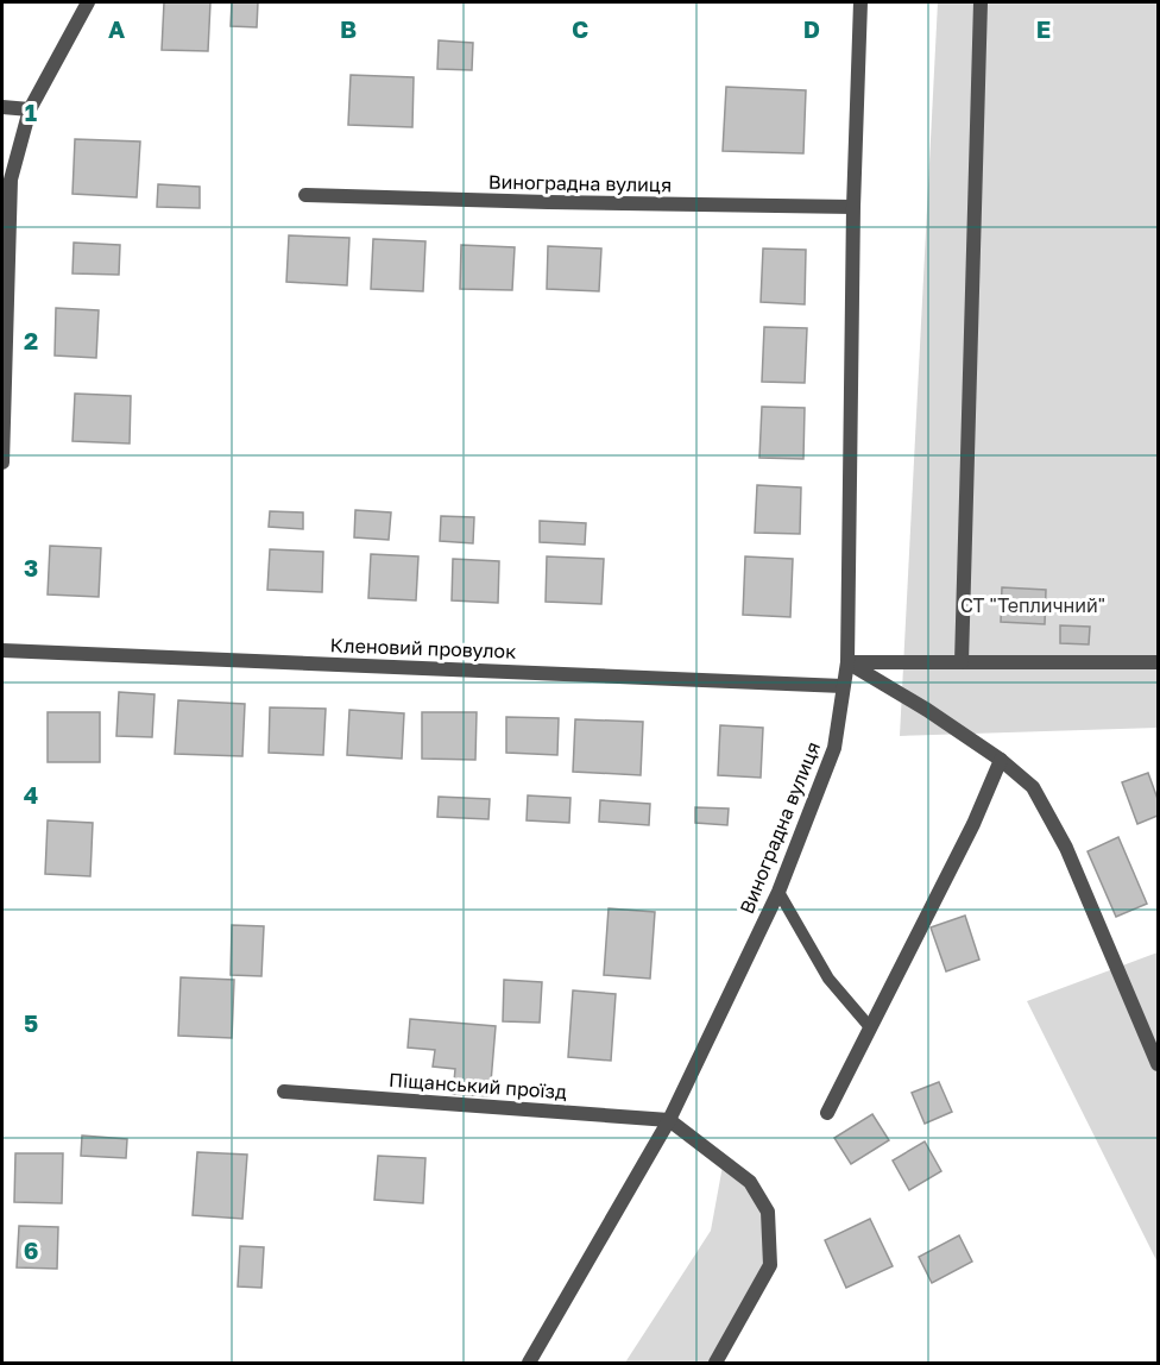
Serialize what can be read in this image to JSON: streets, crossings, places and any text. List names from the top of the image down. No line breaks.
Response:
{"streets":{"street":["Виноградна вулиця","Кленовий провулок","Піщанський проїзд"]},"crossings":[["Виноградна вулиця","Кленовий провулок"],["Виноградна вулиця","Піщанський проїзд"]],"parks":["СТ \"Тепличний\""],"grid":{"columns":["A","B","C","D","E"],"rows":["1","2","3","4","5","6"]}}
